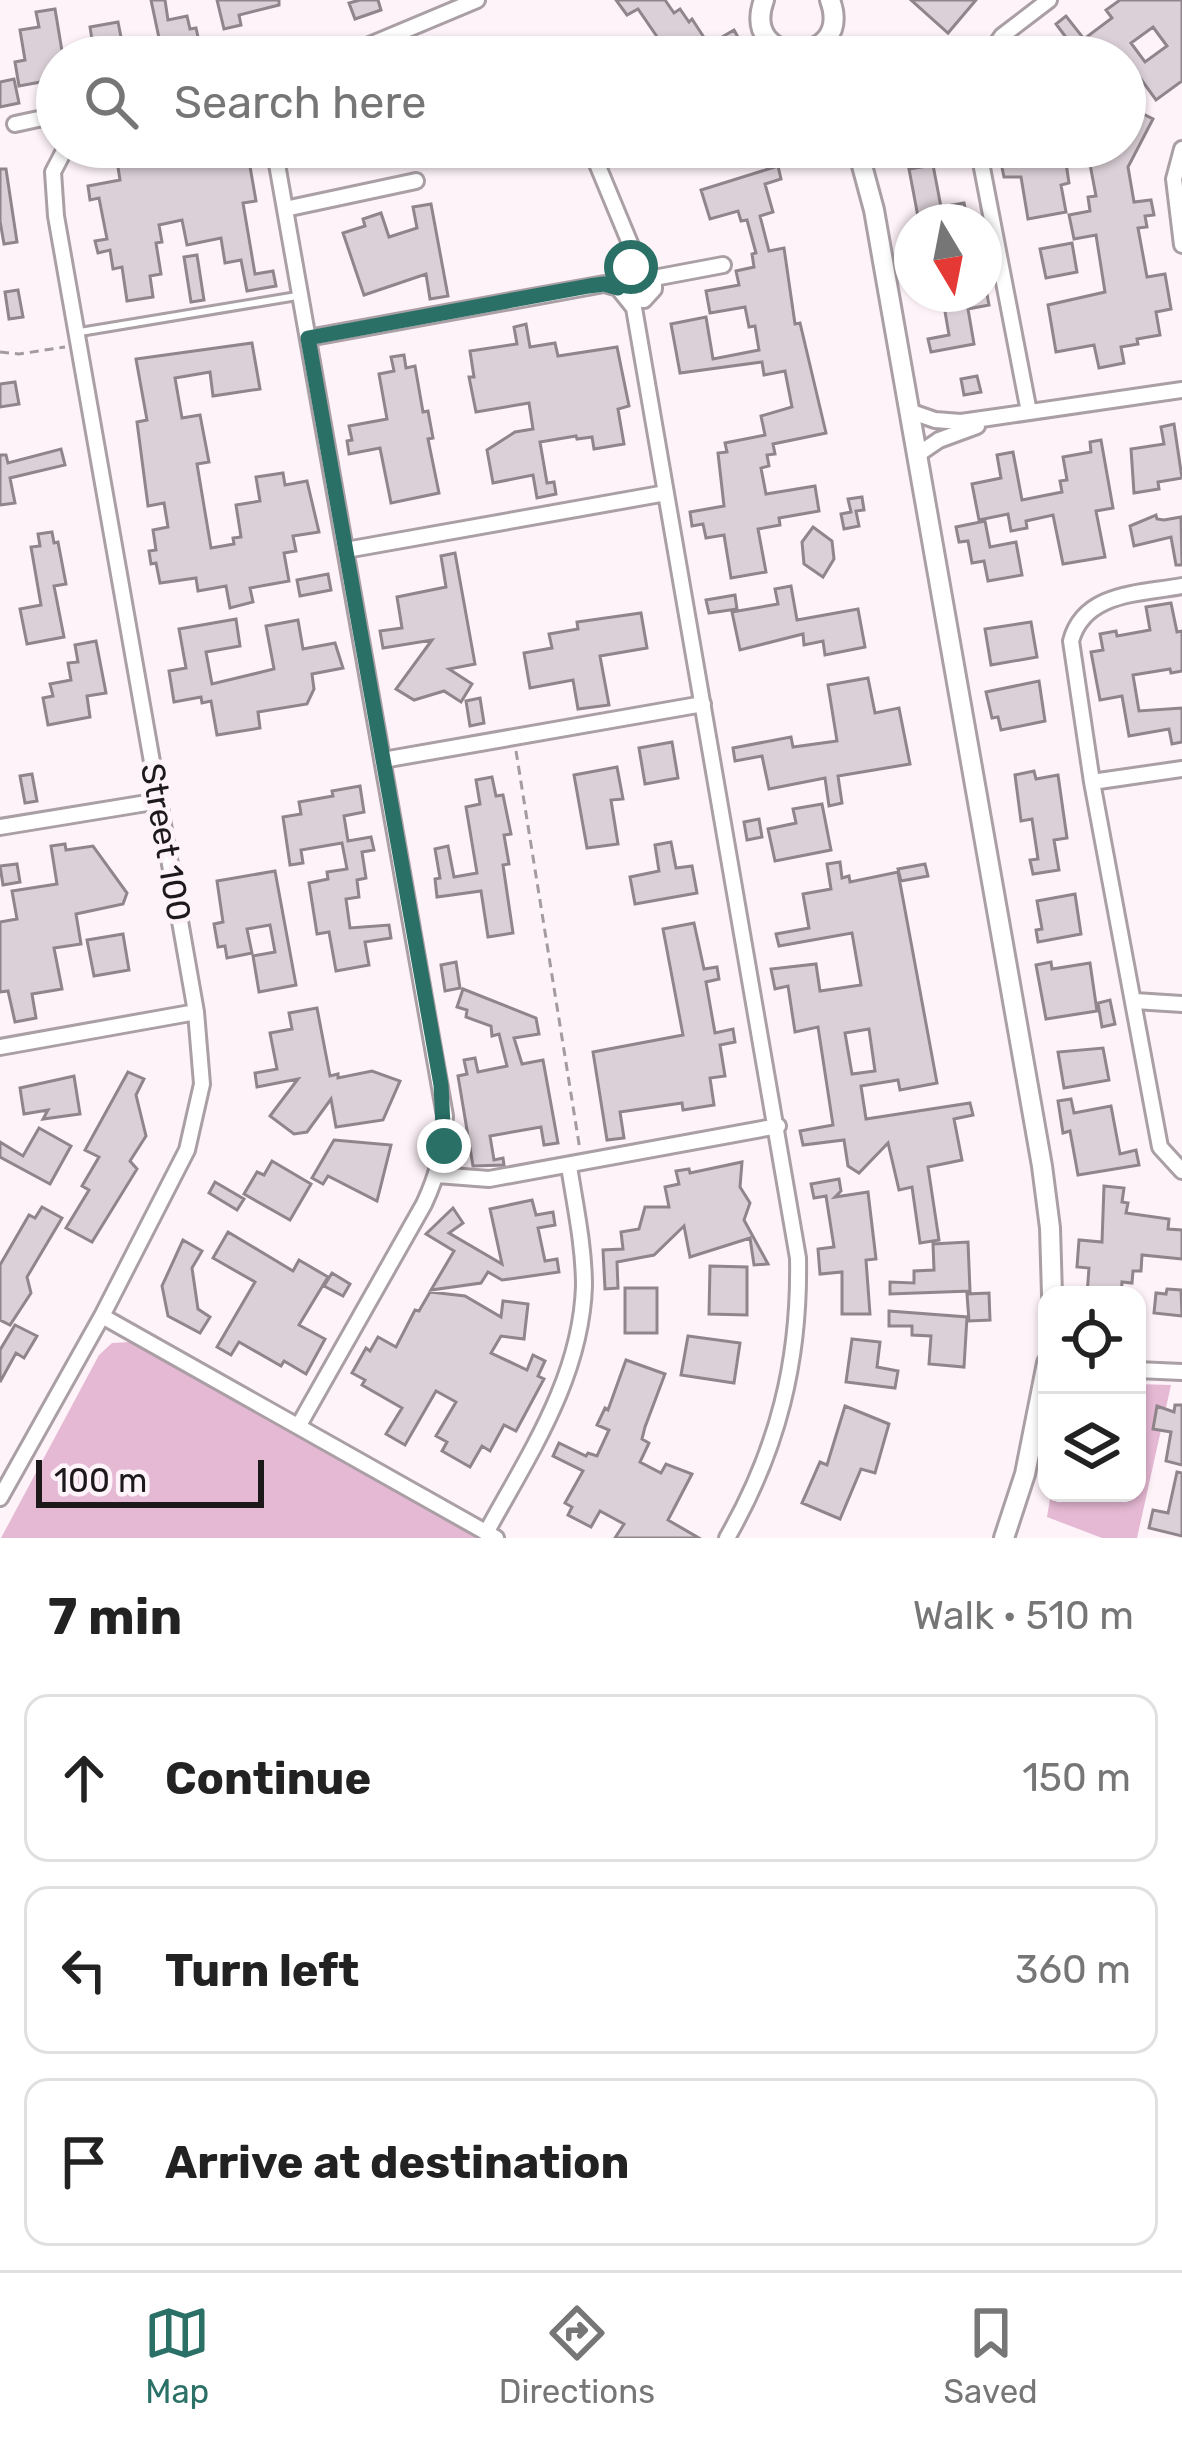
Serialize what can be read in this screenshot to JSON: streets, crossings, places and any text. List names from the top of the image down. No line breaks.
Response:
{"streets":{"street":["Street 100"]},"scale_bar":"100 m","north":"bottom","page":{"search":"Search here","scale":"100 m","heading":["7 min","Walk · 510 m"],"list":[["Continue","150 m"],["Turn left","360 m"],"Arrive at destination"],"nav":["Map","Directions","Saved"]}}
